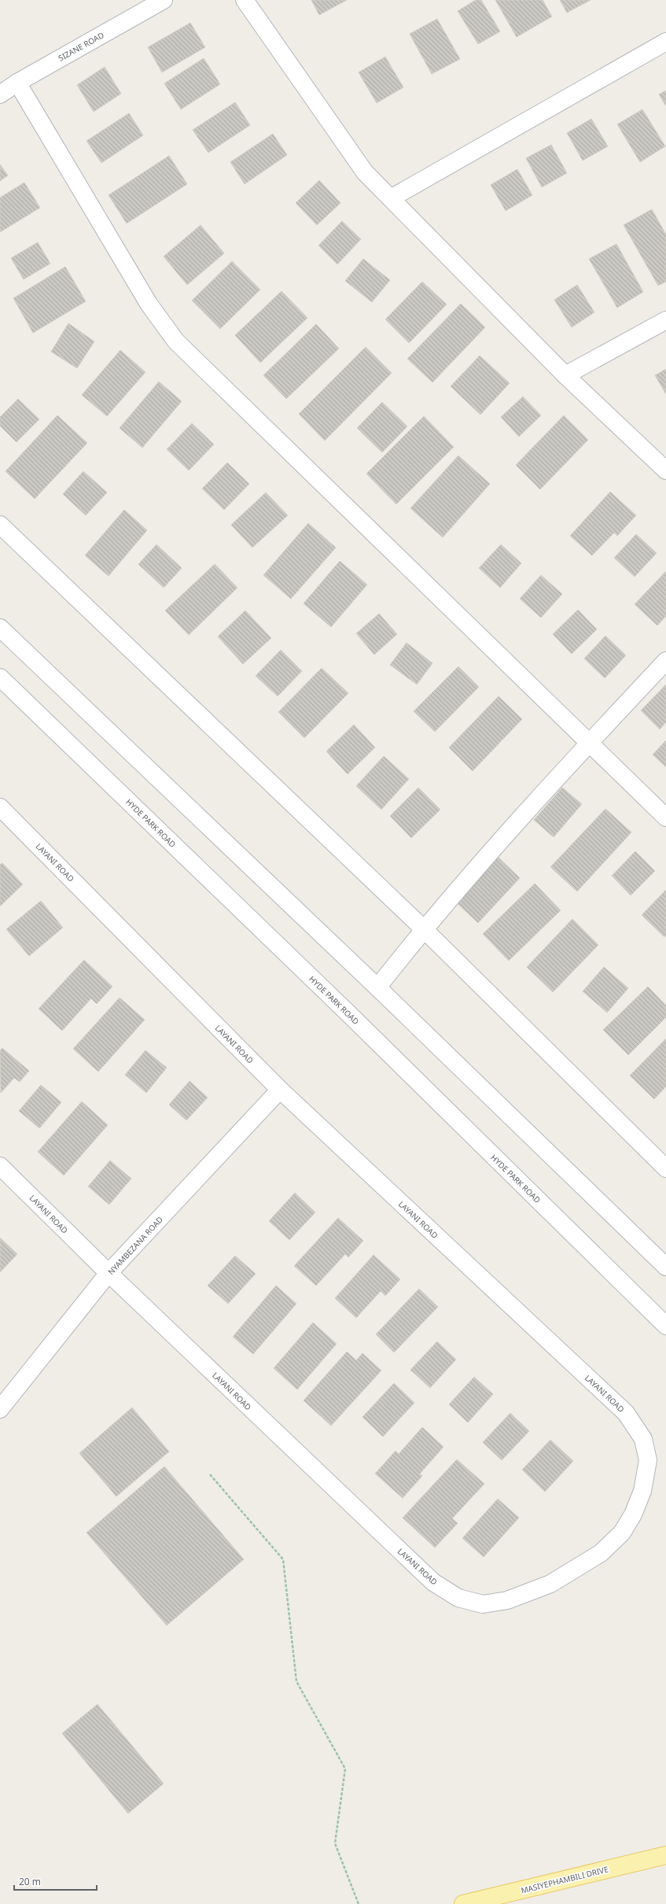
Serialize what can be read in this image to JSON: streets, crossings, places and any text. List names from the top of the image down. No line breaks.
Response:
{"streets":{"main road":["MASIYEPHAMBILI DRIVE"],"street":["SIZANE ROAD","HYDE PARK ROAD","LAYANI ROAD","NYAMBEZANA ROAD"]},"crossings":[["LAYANI ROAD","NYAMBEZANA ROAD"]],"scale_bar":"20 m"}
